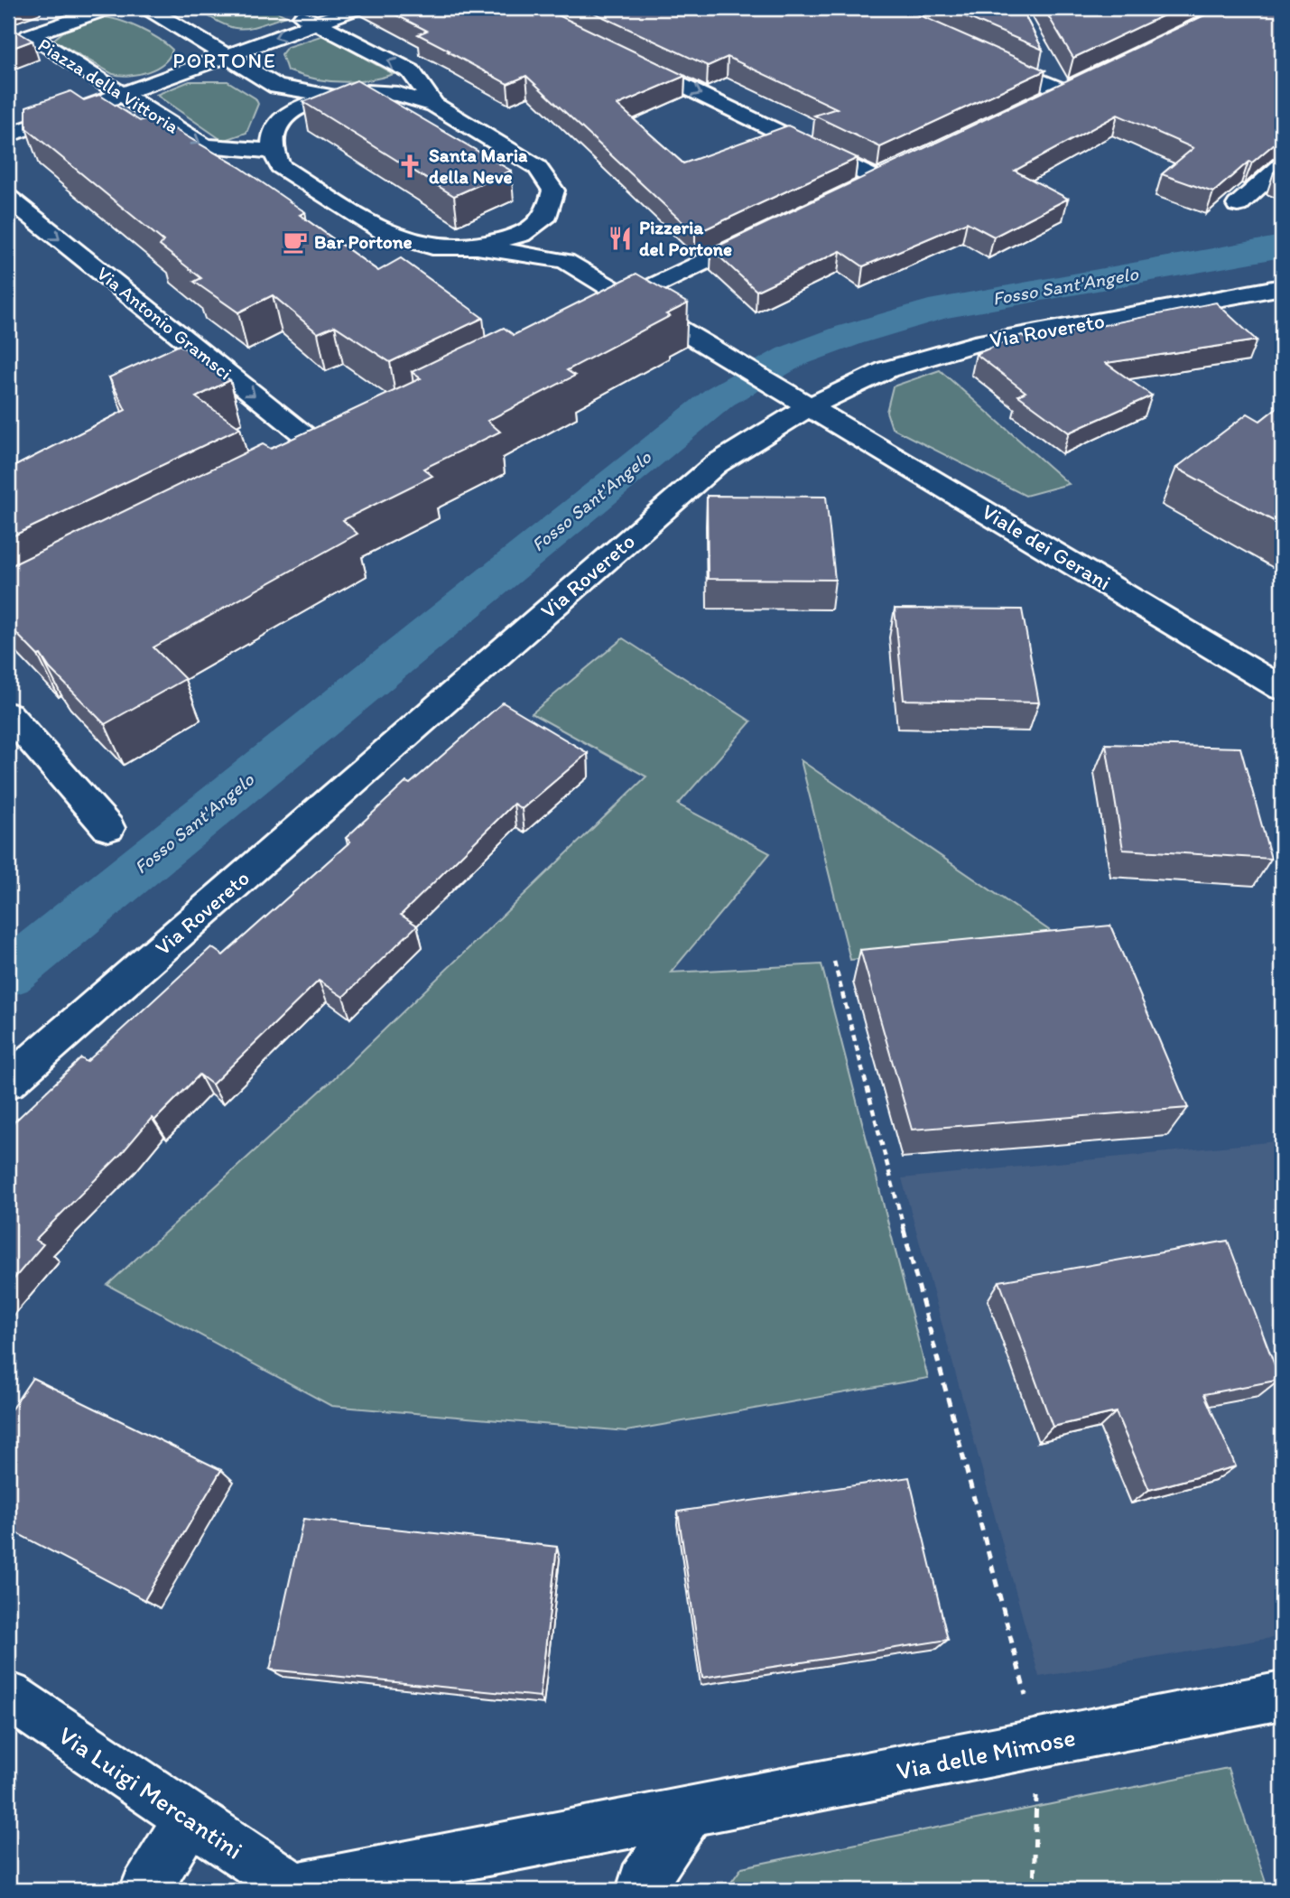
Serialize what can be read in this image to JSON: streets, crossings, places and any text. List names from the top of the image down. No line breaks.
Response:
{"streets":{"street":["Piazza della Vittoria","Via Antonio Gramsci","Via Rovereto","Viale dei Gerani","Via delle Mimose","Via Luigi Mercantini"]},"crossings":[["Via Rovereto","Viale dei Gerani"],["Via delle Mimose","Via Luigi Mercantini"]],"districts":["PORTONE"],"water":["Fosso Sant'Angelo"],"places":{"church":["Santa Maria della Neve"],"restaurant":["Pizzeria del Portone"],"cafe":["Bar Portone"]}}
